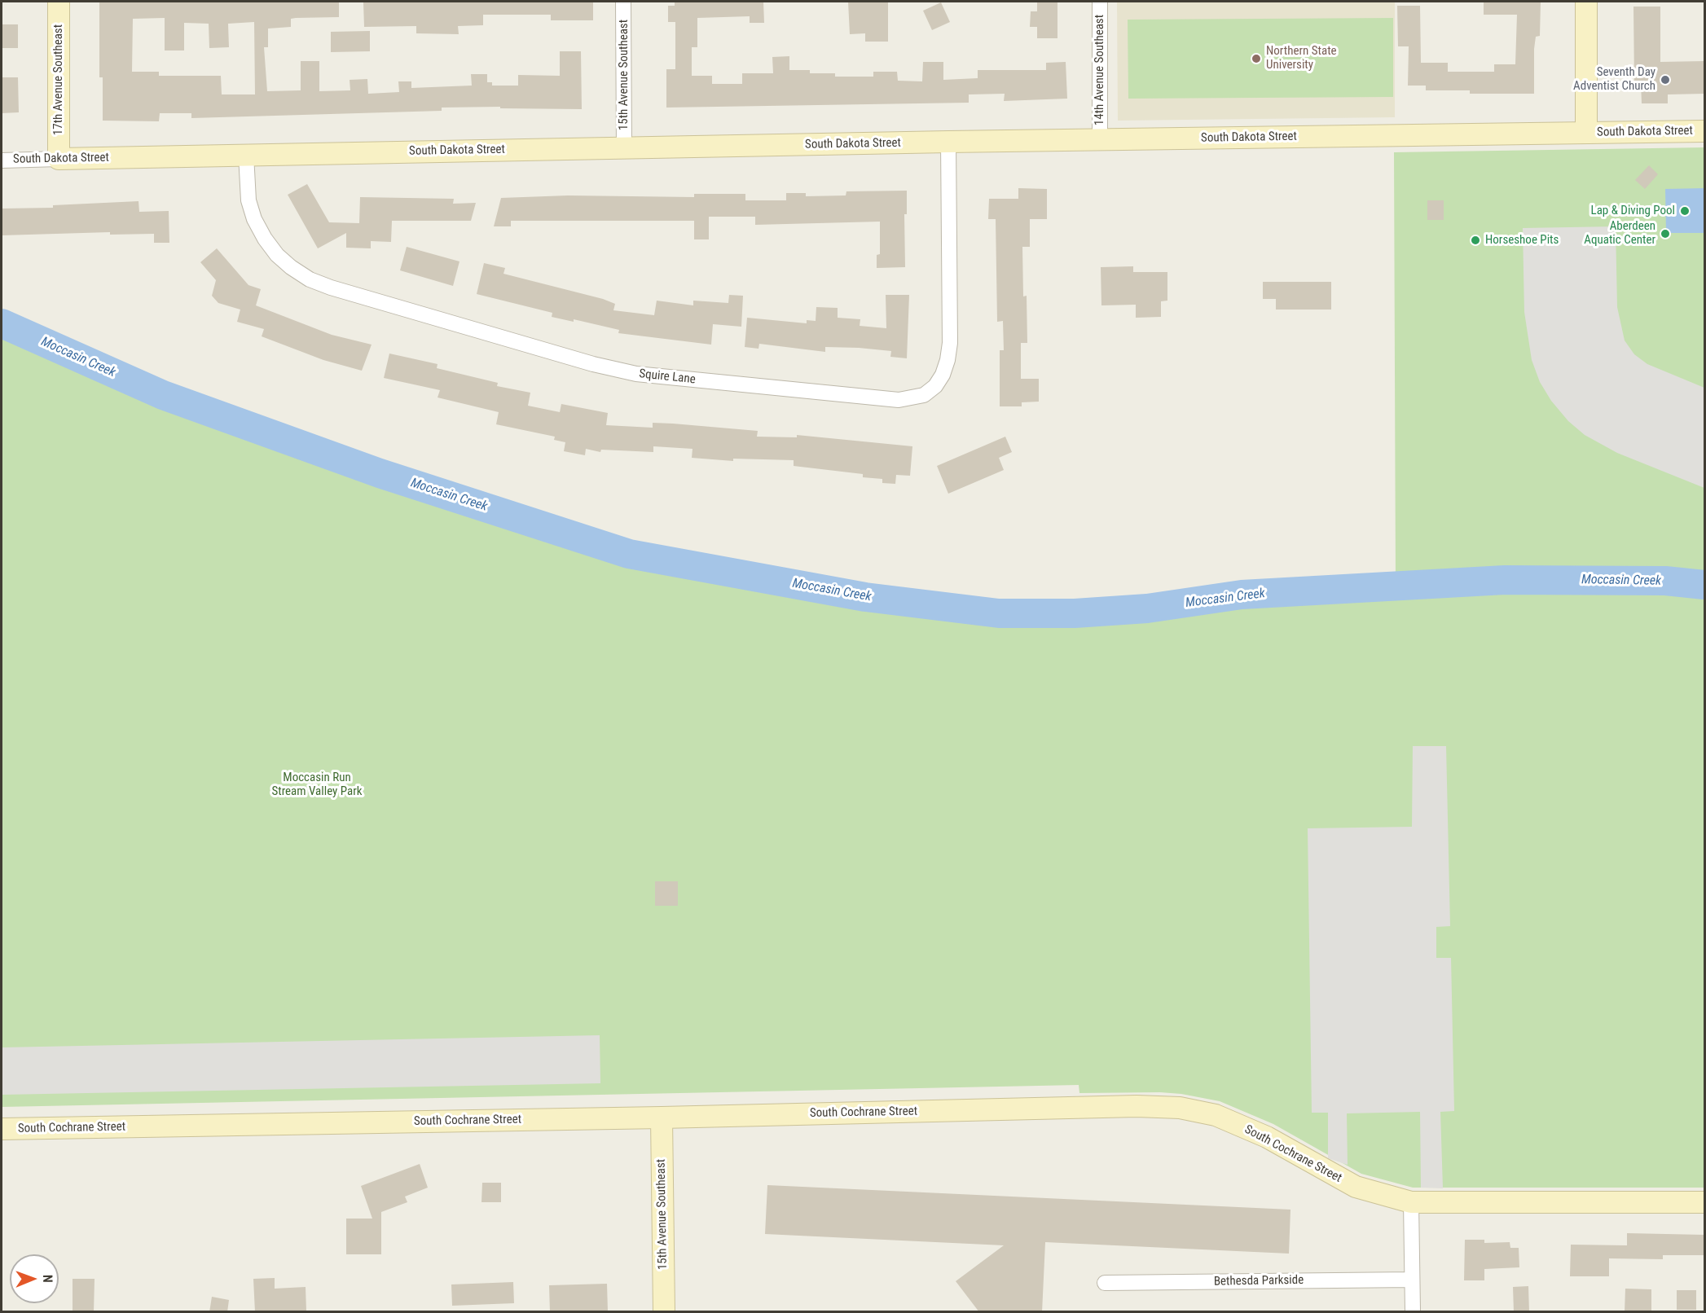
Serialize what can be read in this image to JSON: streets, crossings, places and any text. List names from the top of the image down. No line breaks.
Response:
{"streets":{"street":["14th Avenue Southeast","15th Avenue Southeast","17th Avenue Southeast","South Dakota Street","Squire Lane","South Cochrane Street","Bethesda Parkside"]},"crossings":[["14th Avenue Southeast","South Dakota Street"],["15th Avenue Southeast","South Dakota Street"],["15th Avenue Southeast","South Cochrane Street"],["17th Avenue Southeast","South Dakota Street"],["South Dakota Street","Squire Lane"]],"water":["Moccasin Creek"],"parks":["Moccasin Run Stream Valley Park"],"places":["Northern State University","Seventh Day Adventist Church","Lap & Diving Pool","Aberdeen Aquatic Center","Horseshoe Pits"],"north":"right"}
